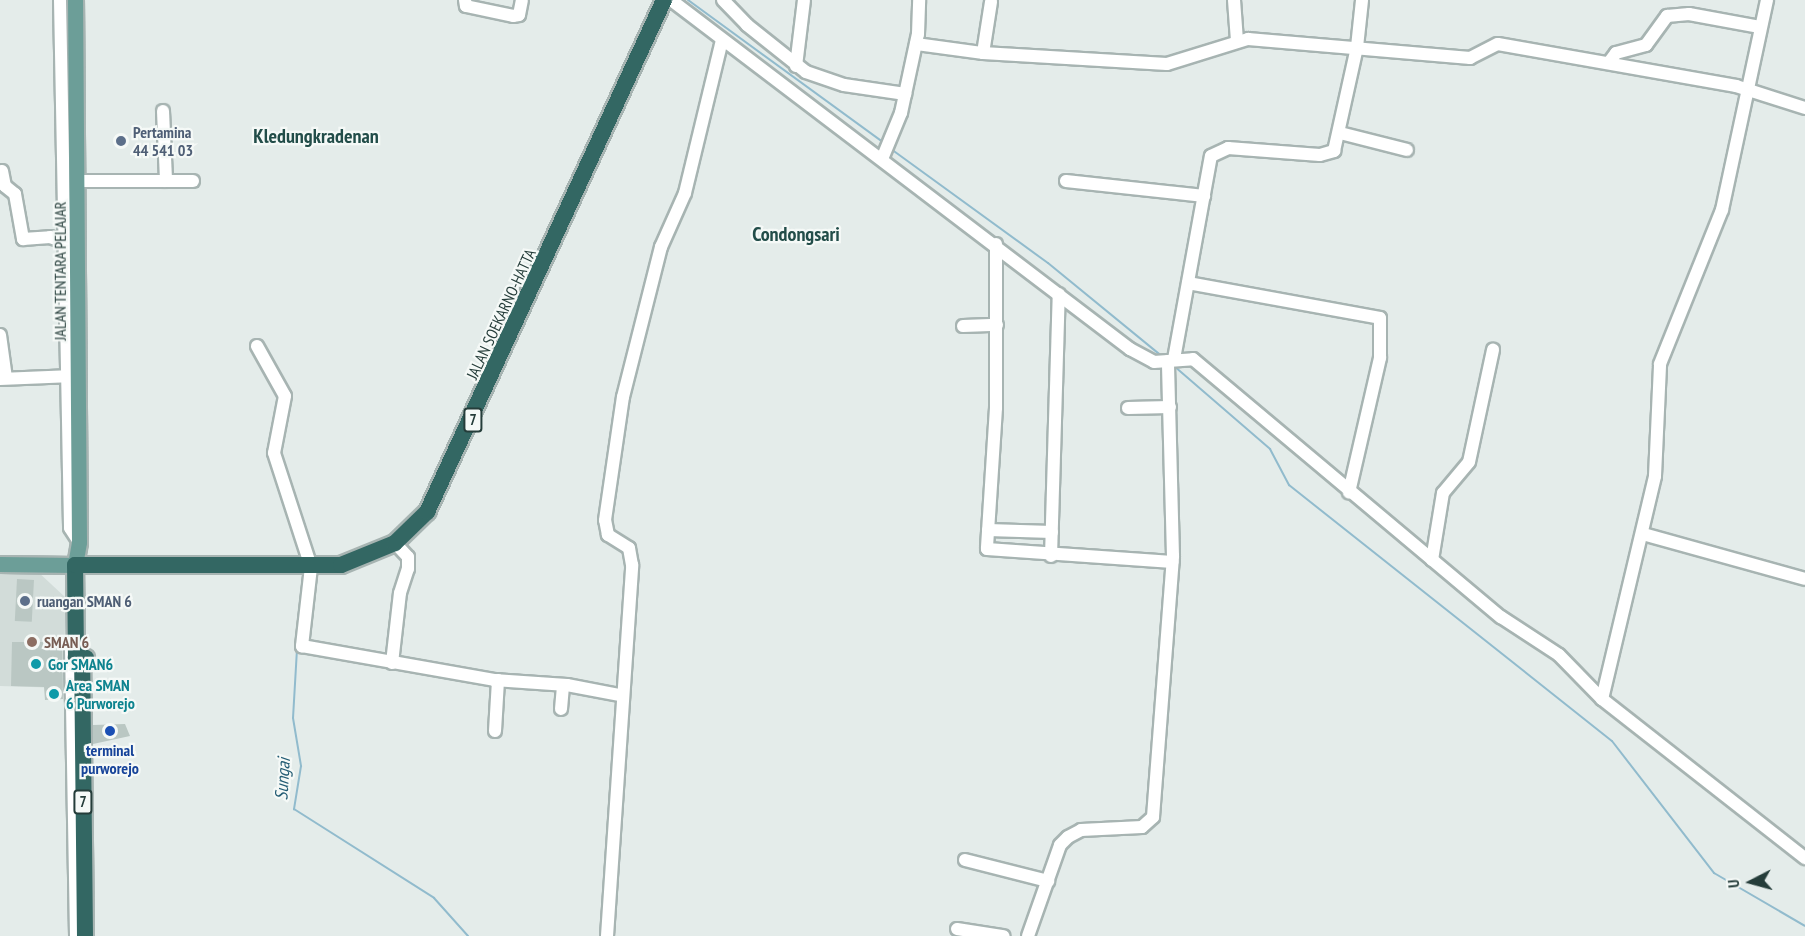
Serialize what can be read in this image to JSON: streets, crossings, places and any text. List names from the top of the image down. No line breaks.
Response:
{"streets":{"highway":["JALAN SOEKARNO-HATTA","7"],"main road":["JALAN TENTARA PELAJAR"]},"crossings":[["JALAN TENTARA PELAJAR","JALAN SOEKARNO-HATTA"],["JALAN TENTARA PELAJAR","7"],["JALAN SOEKARNO-HATTA","7"]],"districts":["Kledungkradenan","Condongsari"],"water":["Sungai"],"places":["Pertamina 44 541 03","ruangan SMAN 6","SMAN 6","Gor SMAN6","Area SMAN 6 Purworejo","terminal purworejo"],"north":"left"}
